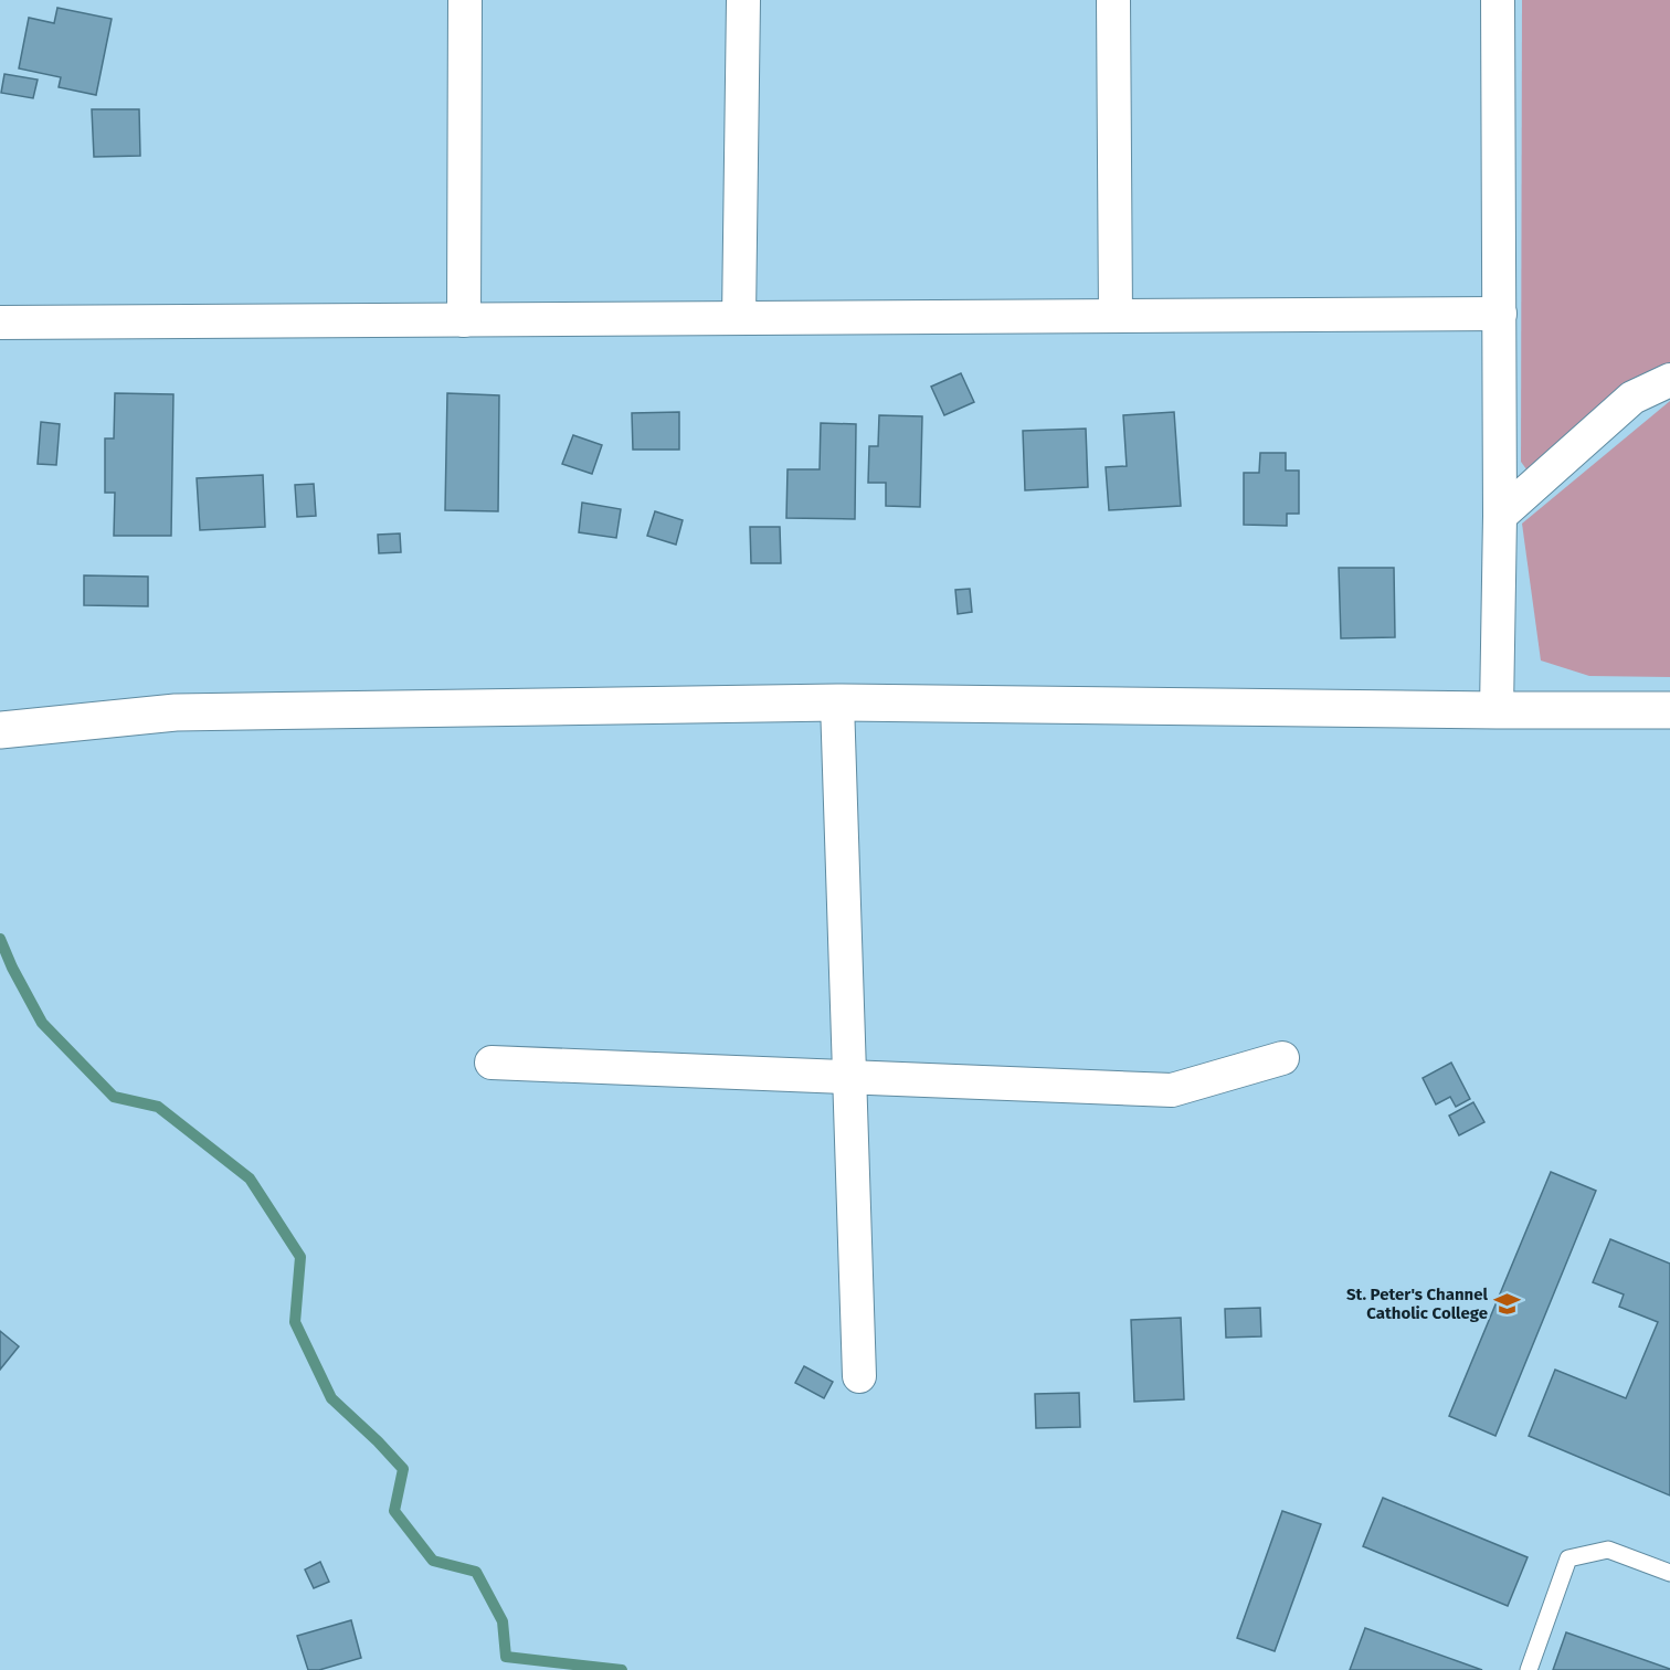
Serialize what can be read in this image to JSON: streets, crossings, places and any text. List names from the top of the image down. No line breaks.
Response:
{"places":{"school or university":["St. Peter's Channel Catholic College"]}}
